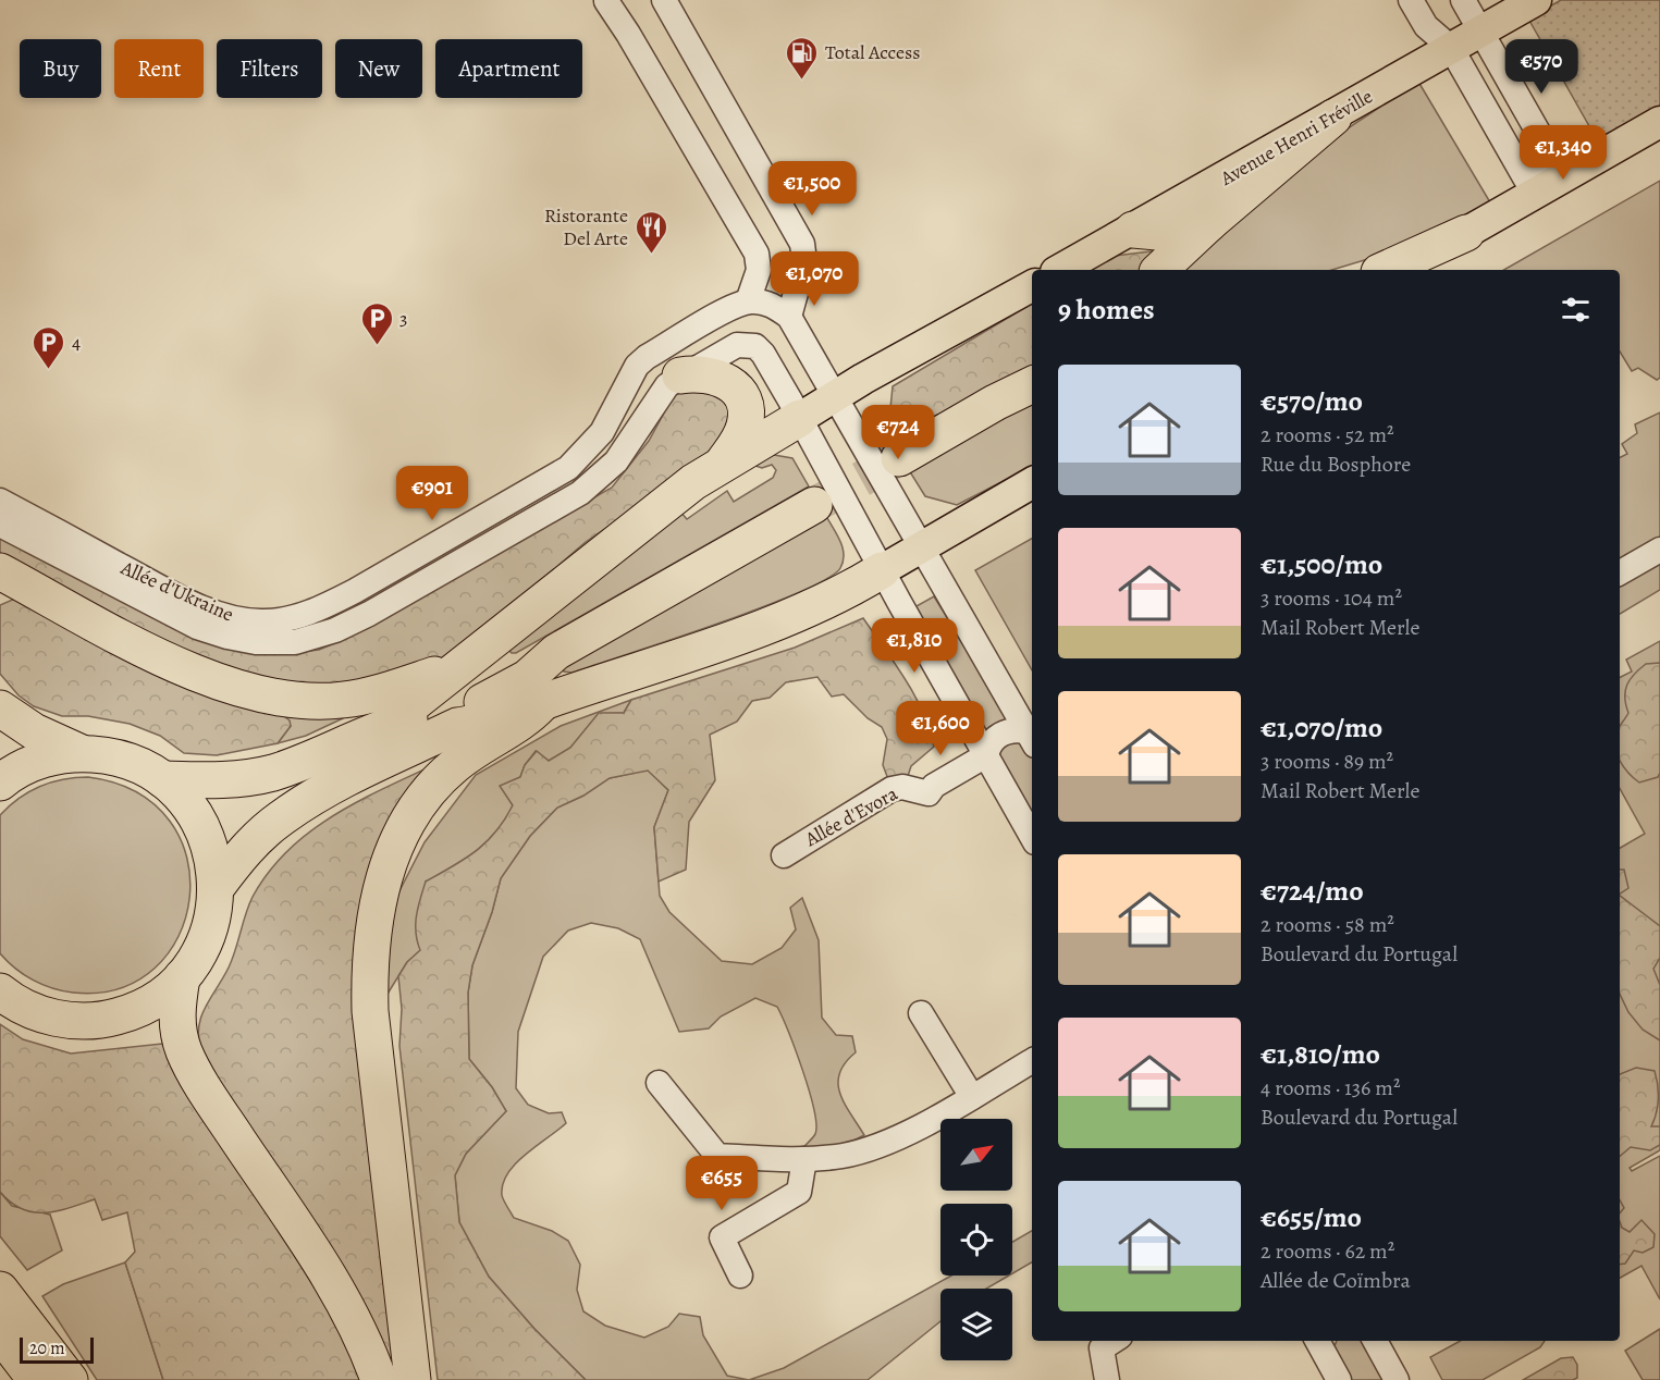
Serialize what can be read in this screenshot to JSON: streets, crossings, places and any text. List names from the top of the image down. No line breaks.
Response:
{"streets":{"main road":["Avenue Henri Fréville"],"street":["Allée d'Ukraine","Allée d'Evora"]},"places":{"fuel station":["Total Access"],"restaurant":["Ristorante Del Arte"],"parking":["3","4"]},"scale_bar":"20 m","north":"top right","page":{"price":["€570","€1,340","€1,500","€1,070","€724","€901","€1,810","€1,600","€655"],"chip":["Buy","Rent","Filters","New","Apartment"],"heading":"9 homes","list":[{"name":"€570/mo","note":"2 rooms · 52 m² · Rue du Bosphore"},{"name":"€1,500/mo","note":"3 rooms · 104 m² · Mail Robert Merle"},{"name":"€1,070/mo","note":"3 rooms · 89 m² · Mail Robert Merle"},{"name":"€724/mo","note":"2 rooms · 58 m² · Boulevard du Portugal"},{"name":"€1,810/mo","note":"4 rooms · 136 m² · Boulevard du Portugal"},{"name":"€655/mo","note":"2 rooms · 62 m² · Allée de Coïmbra"}],"scale":"20 m"}}
